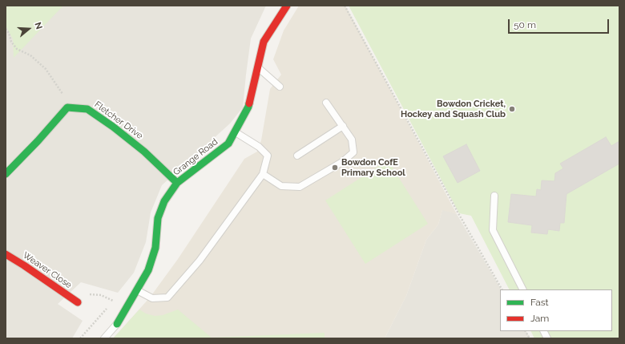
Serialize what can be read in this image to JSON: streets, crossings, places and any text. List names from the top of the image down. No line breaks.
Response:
{"streets":{"street":["Fletcher Drive","Grange Road","Weaver Close"]},"crossings":[["Fletcher Drive","Grange Road"]],"places":["Bowdon Cricket, Hockey and Squash Club","Bowdon CofE Primary School"],"legend":["Fast","Jam"],"scale_bar":"50 m","north":"right"}
